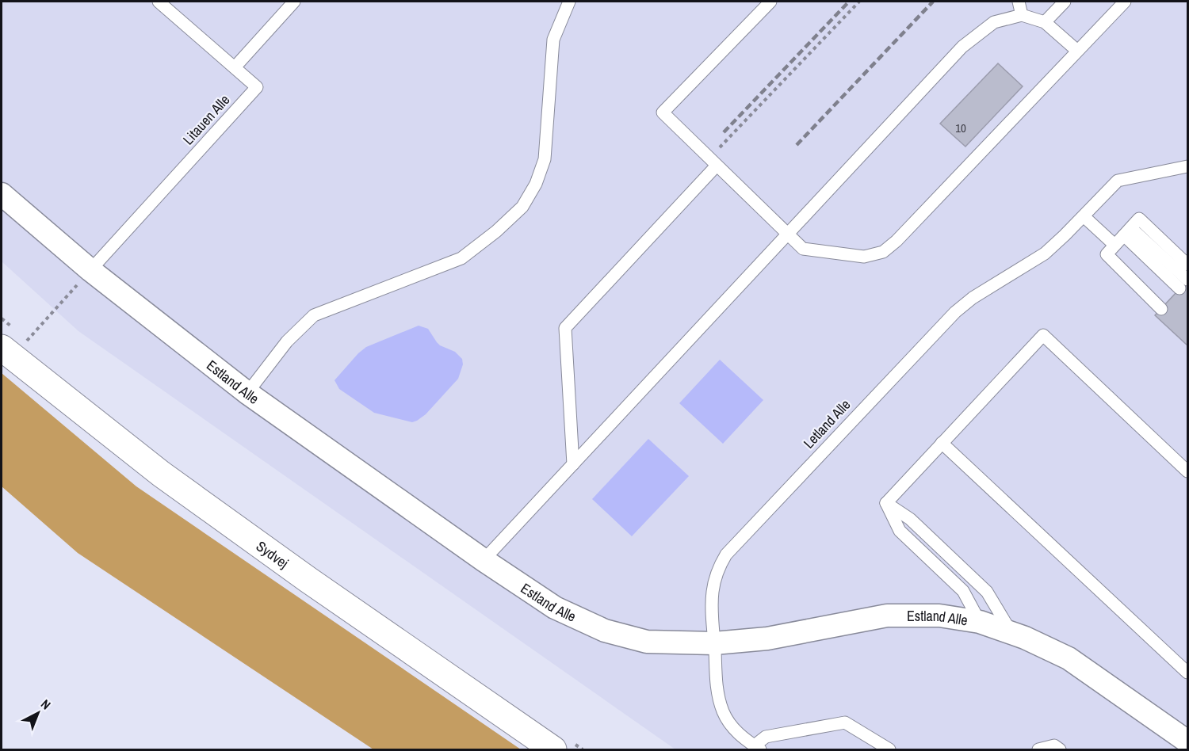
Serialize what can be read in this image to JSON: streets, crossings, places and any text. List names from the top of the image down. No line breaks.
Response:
{"streets":{"main road":["Sydvej"],"street":["Estland Alle"],"lane":["Litauen Alle","Letland Alle"]},"crossings":[["Litauen Alle","Estland Alle"],["Estland Alle","Letland Alle"]],"house_numbers":["10"],"north":"top right"}
